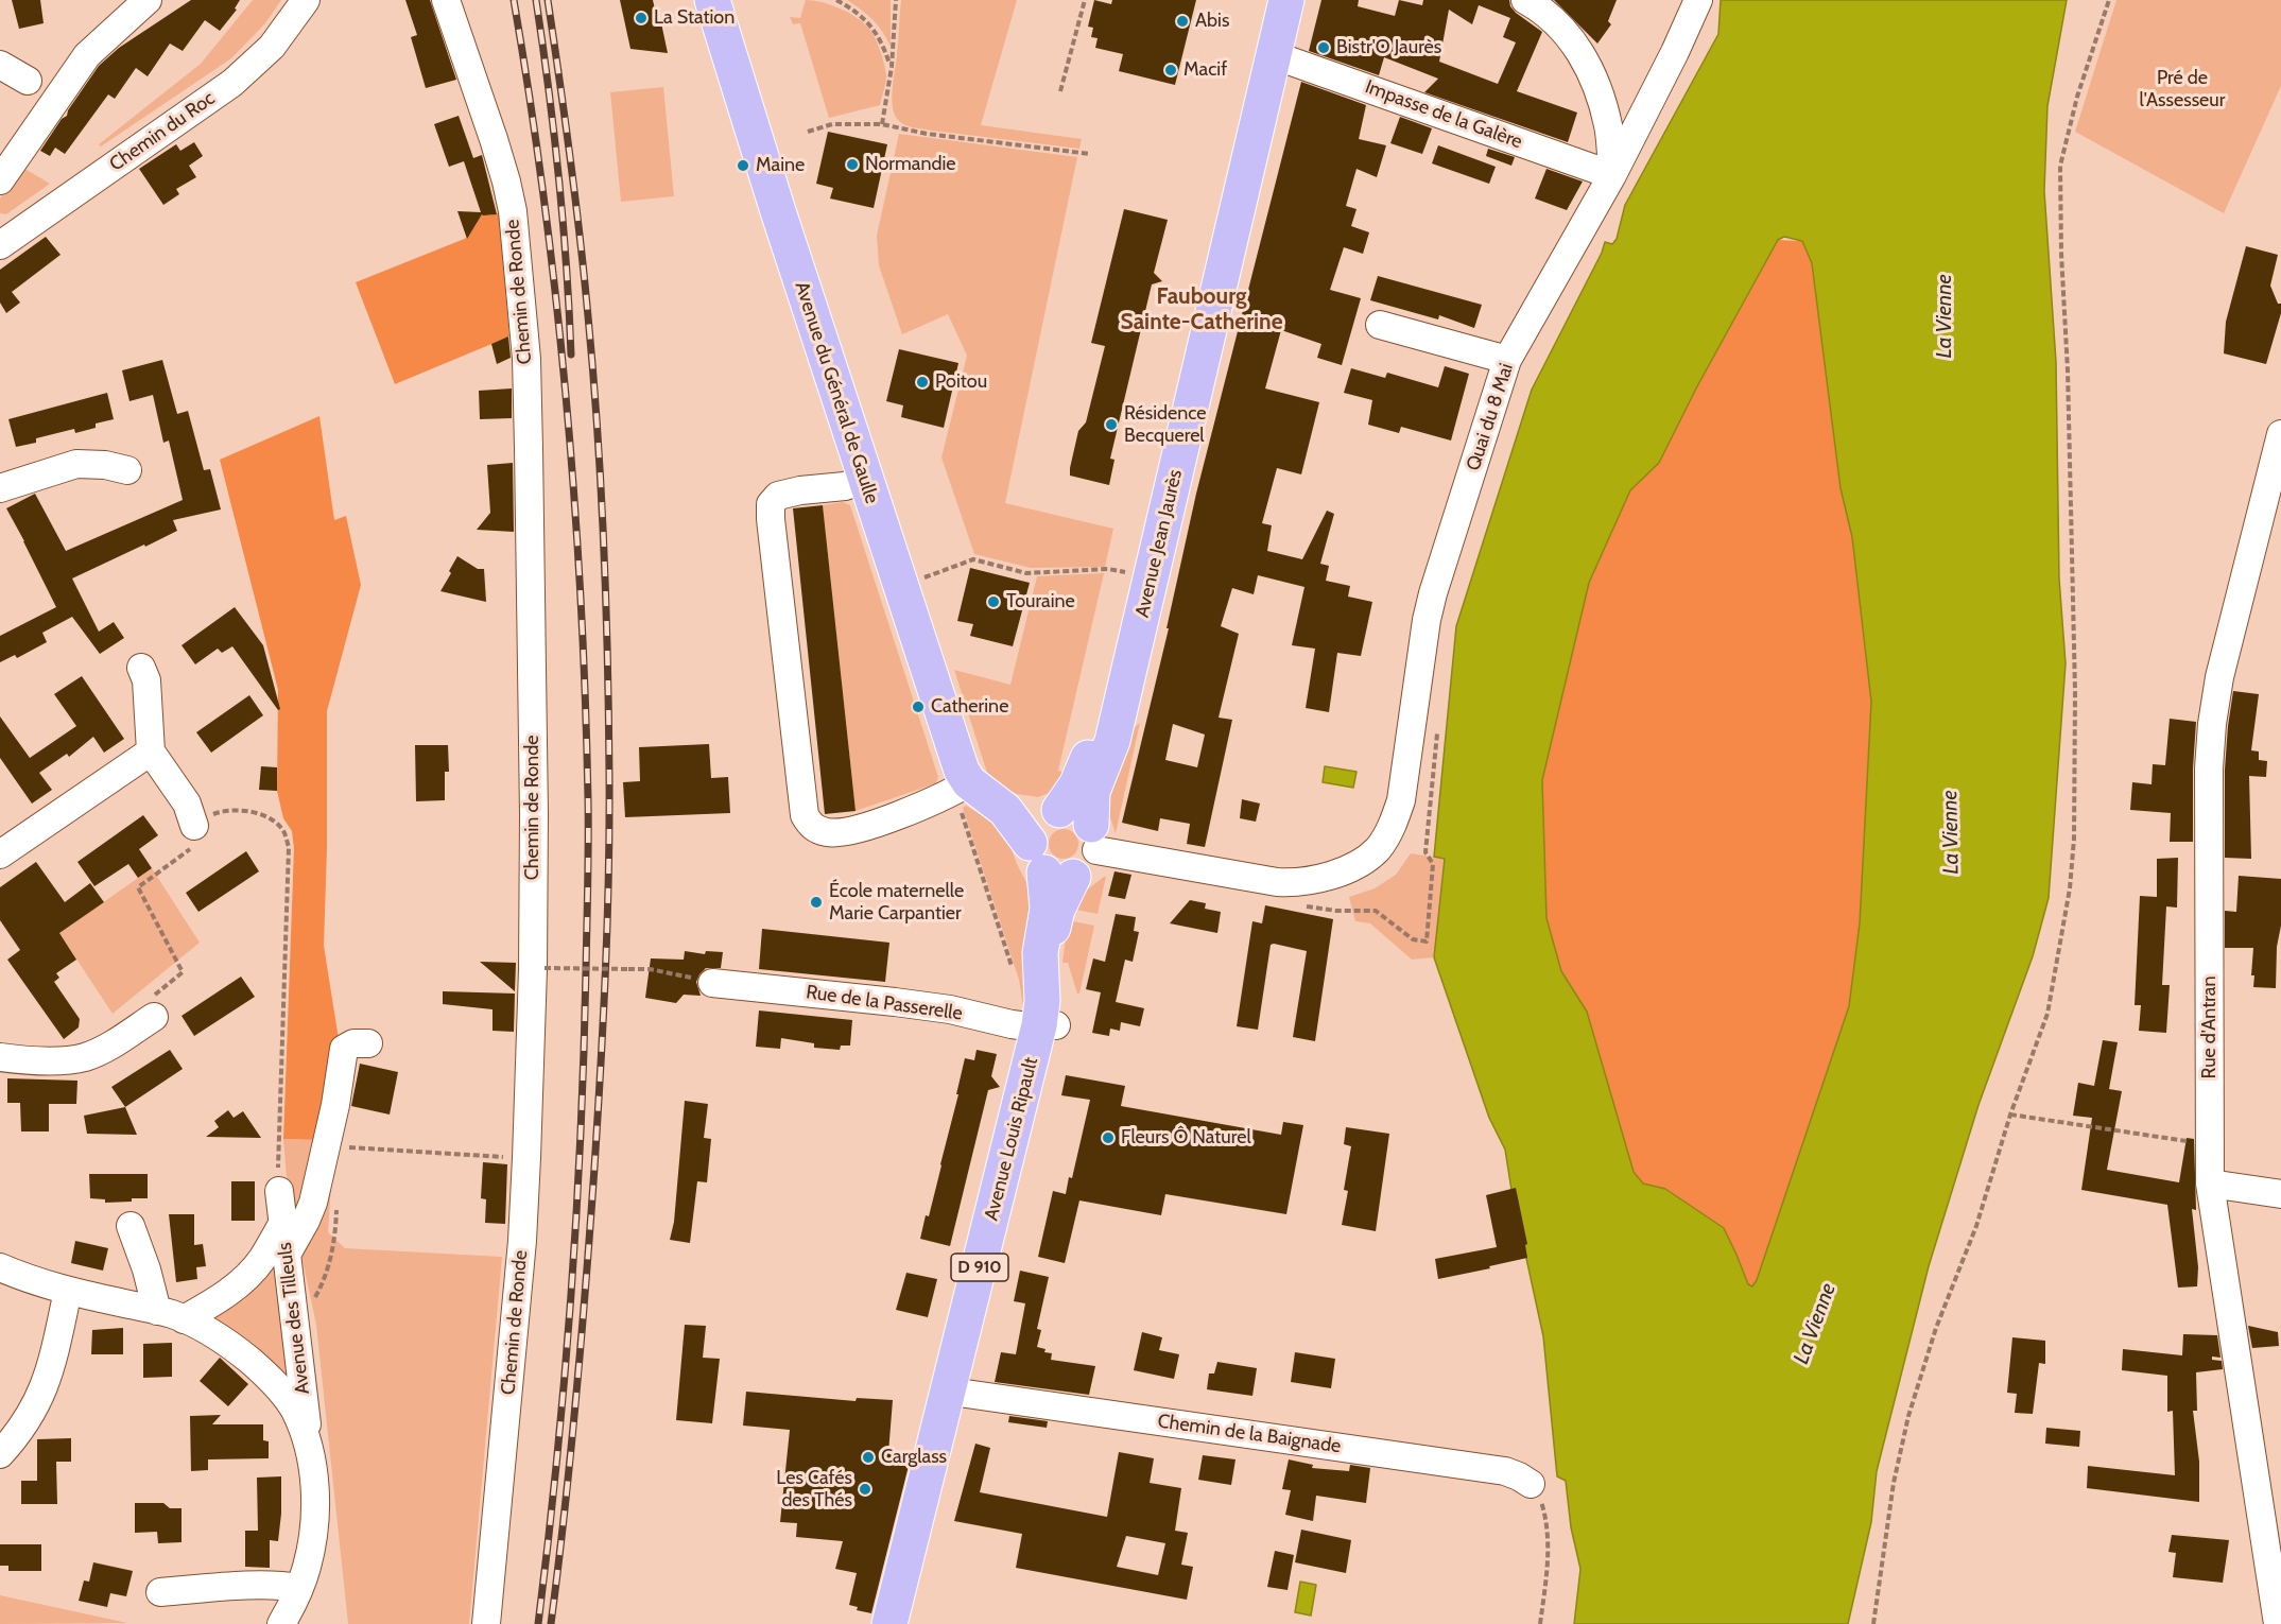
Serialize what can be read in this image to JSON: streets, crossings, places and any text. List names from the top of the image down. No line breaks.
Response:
{"streets":{"main road":["Avenue du Général de Gaulle","Avenue Jean Jaurès","Avenue Louis Ripault","D 910"],"street":["Impasse de la Galère","Chemin du Roc","Chemin de Ronde","Quai du 8 Mai","Rue de la Passerelle","Rue d'Antran","Avenue des Tilleuls","Chemin de la Baignade"]},"crossings":[["Impasse de la Galère","Quai du 8 Mai"],["Impasse de la Galère","Avenue Jean Jaurès"],["Avenue du Général de Gaulle","Avenue Jean Jaurès"],["Avenue du Général de Gaulle","Avenue Louis Ripault"],["Quai du 8 Mai","Avenue Jean Jaurès"],["Avenue Jean Jaurès","Avenue Louis Ripault"],["Rue de la Passerelle","Avenue Louis Ripault"],["Avenue Louis Ripault","Chemin de la Baignade"]],"districts":["Faubourg Sainte-Catherine"],"water":["La Vienne"],"parks":["Pré de l'Assesseur"],"places":["La Station","Abis","Bistr'O Jaurès","Macif","Normandie","Maine","Poitou","Résidence Becquerel","Touraine","Catherine","École maternelle Marie Carpantier","Fleurs Ô Naturel","Carglass","Les Cafés des Thés"]}
